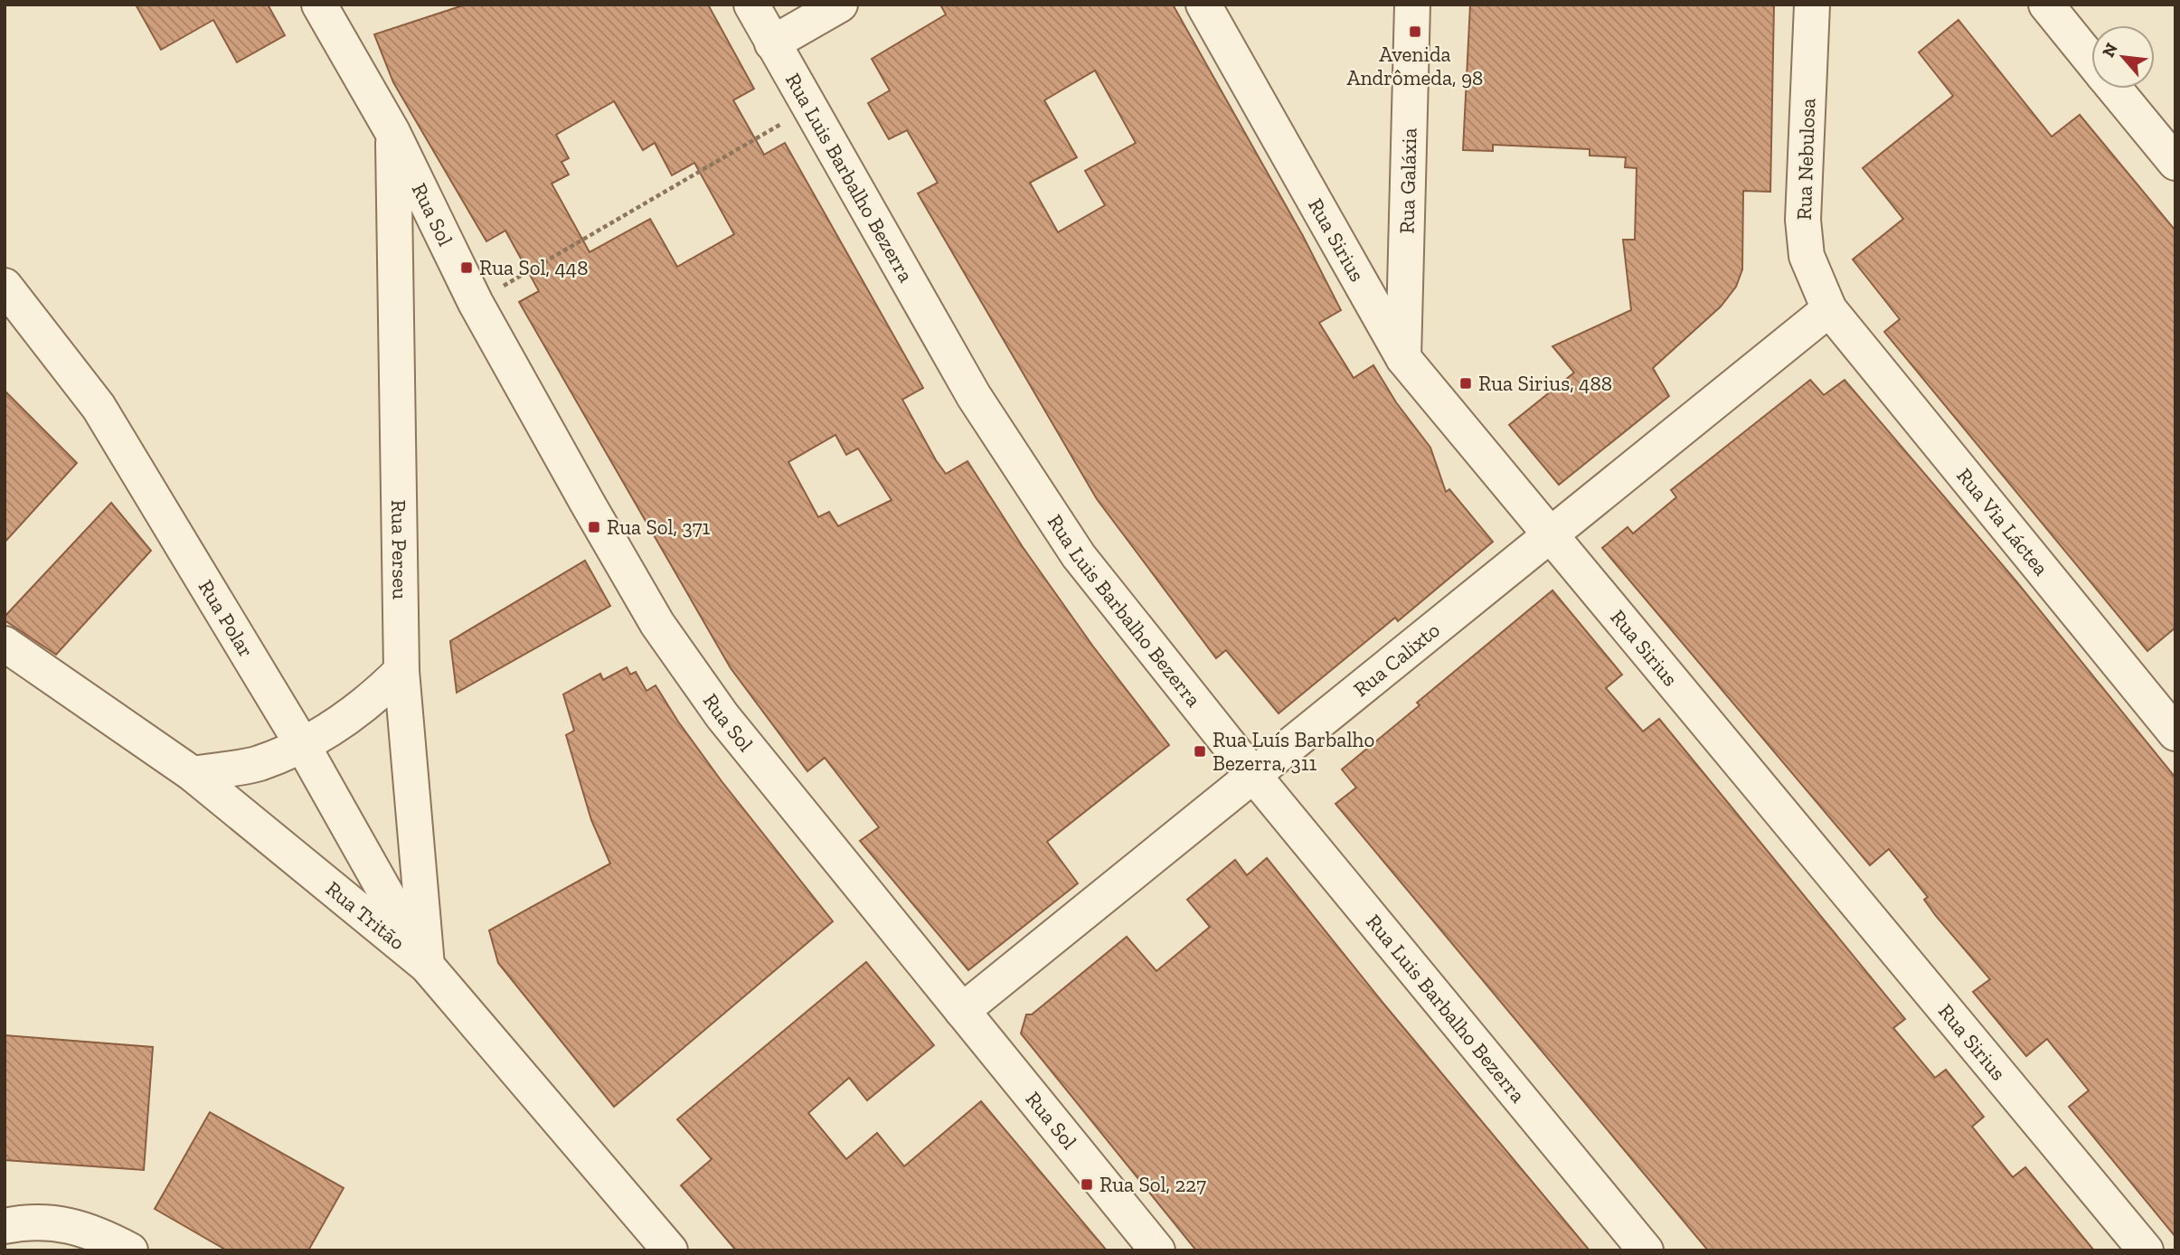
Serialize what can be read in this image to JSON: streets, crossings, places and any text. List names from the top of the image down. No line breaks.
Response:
{"streets":{"street":["Rua Nebulosa","Rua Luis Barbalho Bezerra","Rua Galáxia","Rua Sol","Rua Sirius","Rua Via Láctea","Rua Perseu","Rua Polar","Rua Calixto","Rua Tritão"]},"crossings":[["Rua Nebulosa","Rua Via Láctea"],["Rua Nebulosa","Rua Calixto"],["Rua Luis Barbalho Bezerra","Rua Calixto"],["Rua Galáxia","Rua Sirius"],["Rua Sol","Rua Perseu"],["Rua Sol","Rua Calixto"],["Rua Sirius","Rua Calixto"],["Rua Via Láctea","Rua Calixto"],["Rua Perseu","Rua Polar"],["Rua Perseu","Rua Tritão"],["Rua Polar","Rua Tritão"]],"places":{"transit":["Avenida Andrômeda, 98","Rua Sol, 448","Rua Sirius, 488","Rua Sol, 371","Rua Luís Barbalho Bezerra, 311","Rua Sol, 227"]},"north":"top left"}
